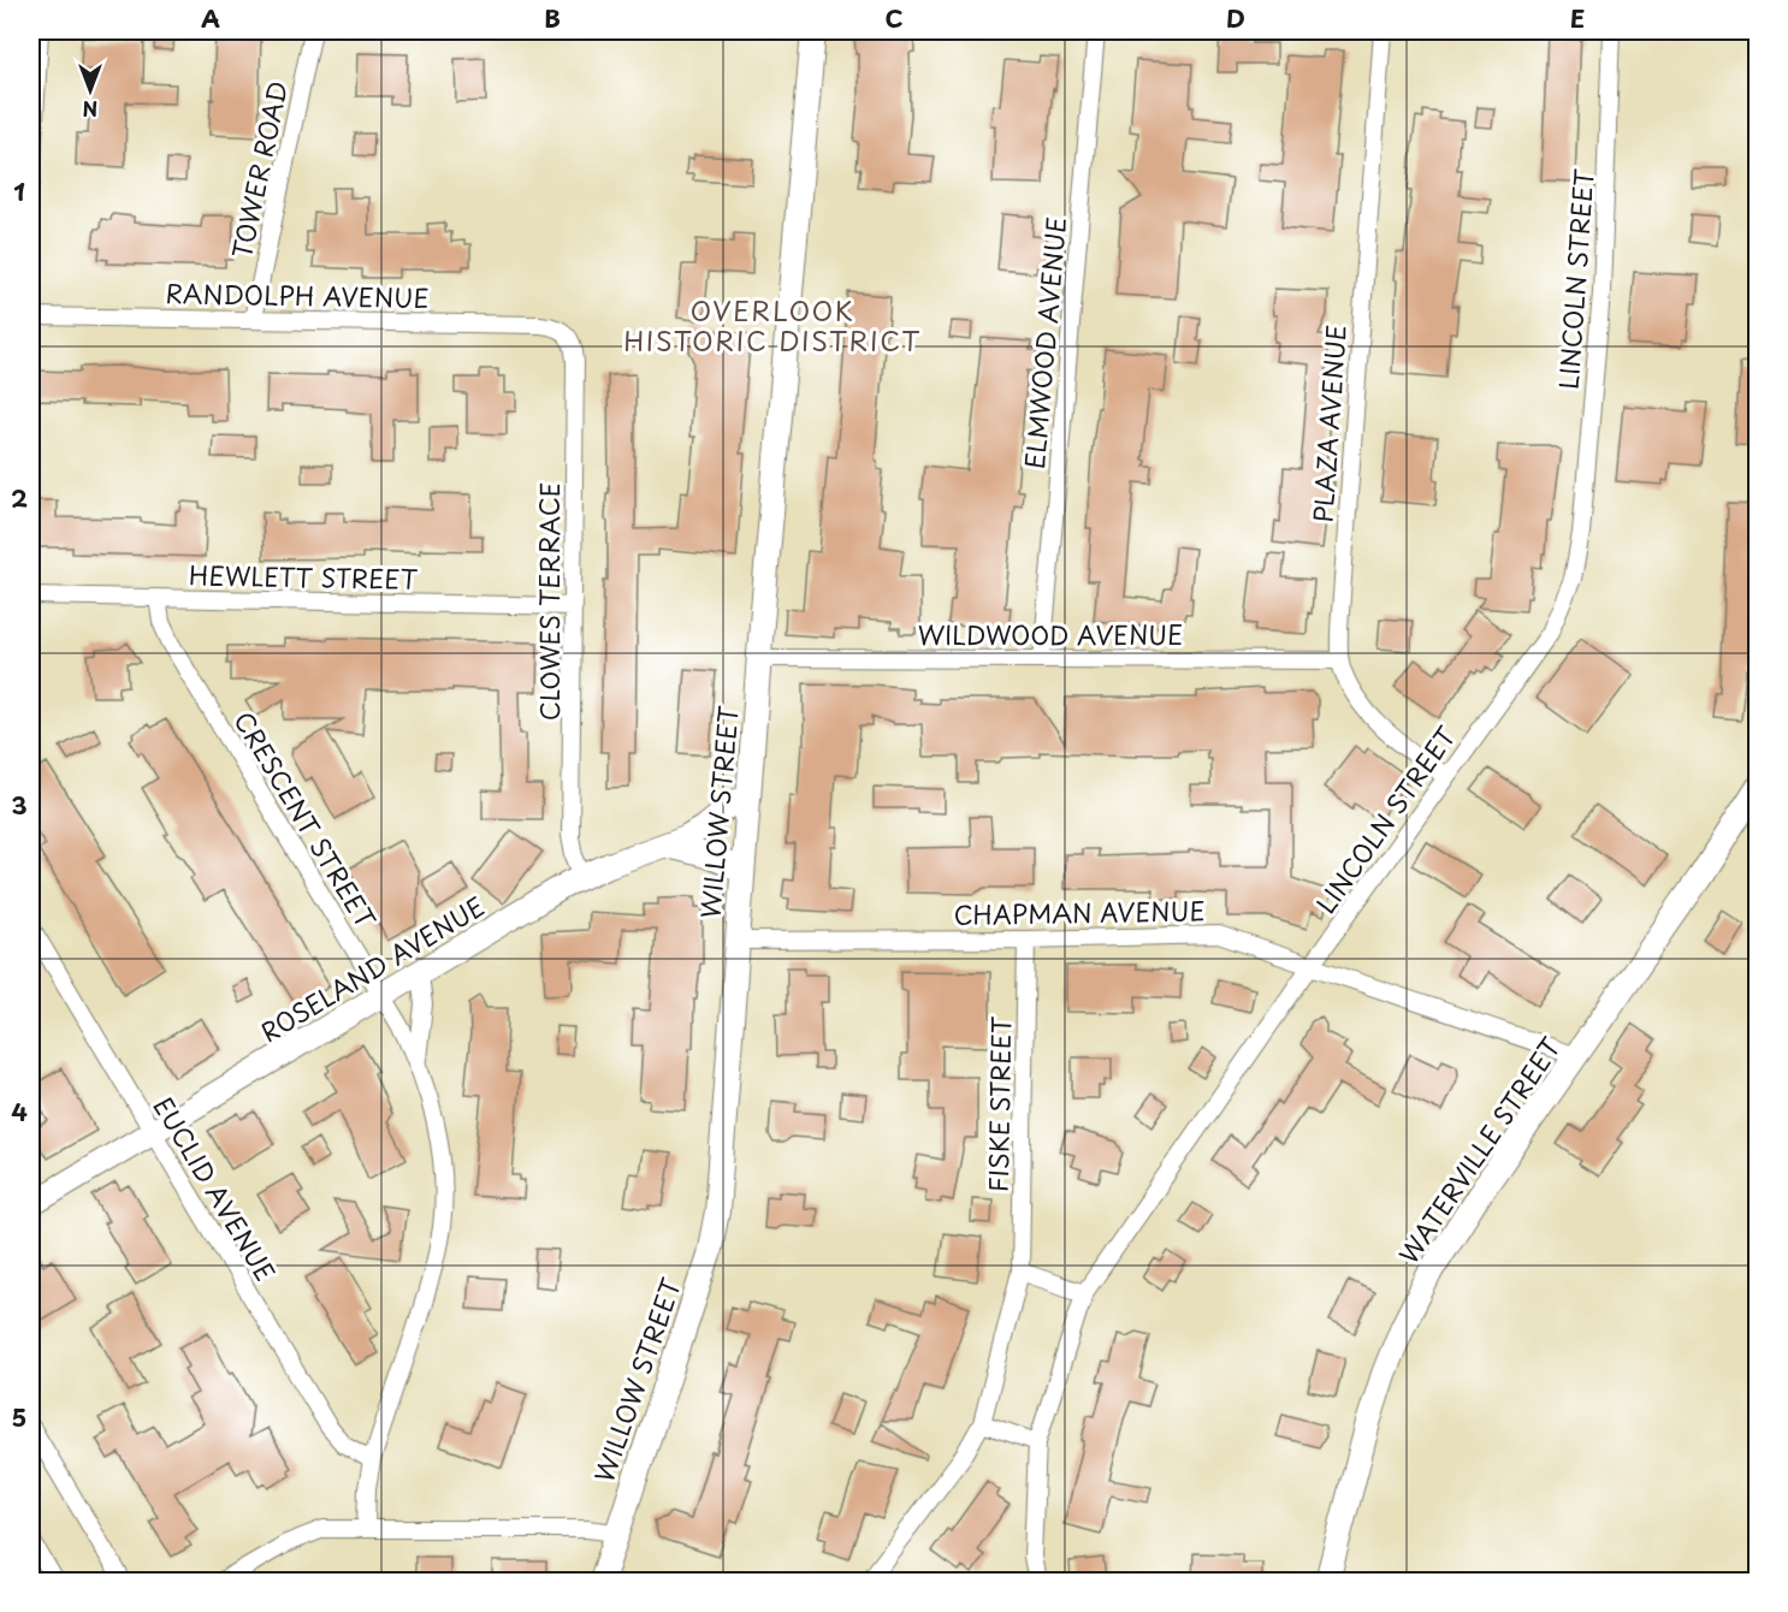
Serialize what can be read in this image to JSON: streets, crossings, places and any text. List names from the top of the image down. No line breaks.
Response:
{"streets":{"street":["TOWER ROAD","LINCOLN STREET","RANDOLPH AVENUE","ELMWOOD AVENUE","PLAZA AVENUE","HEWLETT STREET","CLOWES TERRACE","WILDWOOD AVENUE","WILLOW STREET","CRESCENT STREET","CHAPMAN AVENUE","ROSELAND AVENUE","FISKE STREET","WATERVILLE STREET","EUCLID AVENUE"]},"crossings":[["TOWER ROAD","RANDOLPH AVENUE"],["LINCOLN STREET","PLAZA AVENUE"],["LINCOLN STREET","CHAPMAN AVENUE"],["RANDOLPH AVENUE","CLOWES TERRACE"],["ELMWOOD AVENUE","WILDWOOD AVENUE"],["PLAZA AVENUE","WILDWOOD AVENUE"],["HEWLETT STREET","CLOWES TERRACE"],["HEWLETT STREET","CRESCENT STREET"],["CLOWES TERRACE","ROSELAND AVENUE"],["WILDWOOD AVENUE","WILLOW STREET"],["WILLOW STREET","CHAPMAN AVENUE"],["WILLOW STREET","ROSELAND AVENUE"],["CRESCENT STREET","ROSELAND AVENUE"],["CRESCENT STREET","EUCLID AVENUE"],["CHAPMAN AVENUE","FISKE STREET"],["CHAPMAN AVENUE","WATERVILLE STREET"],["ROSELAND AVENUE","EUCLID AVENUE"]],"districts":["OVERLOOK HISTORIC DISTRICT"],"north":"bottom","grid":{"columns":["A","B","C","D","E"],"rows":["1","2","3","4","5"]}}
